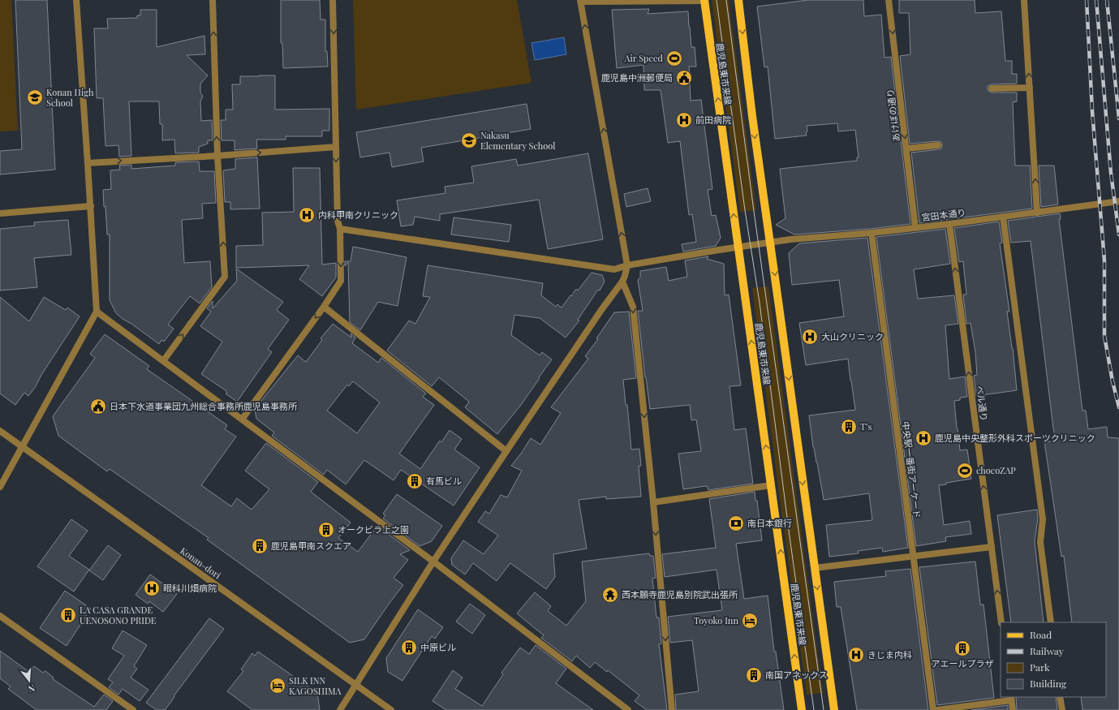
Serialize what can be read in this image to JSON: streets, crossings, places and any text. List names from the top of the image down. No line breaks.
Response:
{"streets":{"main road":["鹿児島東市来線"],"street":["あけぼの通り","宮田本通り","ベル通り","中央駅一番街アーケード","Konan-dori"]},"crossings":[["鹿児島東市来線","宮田本通り"],["あけぼの通り","宮田本通り"],["宮田本通り","ベル通り"],["宮田本通り","中央駅一番街アーケード"]],"one_way":["あけぼの通り"],"places":{"sports":["Air Speed","chocoZAP"],"public building":["鹿児島中洲郵便局","日本下水道事業団九州総合事務所鹿児島事務所"],"school or university":["Konan High School","Nakasu Elementary School"],"hospital":["前田病院","内科甲南クリニック","大山クリニック","鹿児島中央整形外科スポーツクリニック","眼科川畑病院","きじま内科"],"building":["T’s","有馬ビル","オークビラ上之園","鹿児島甲南スクエア","LA CASA GRANDE UENOSONO PRIDE","中原ビル","アエールプラザ","南国アネックス"],"bank":["南日本銀行"],"temple":["西本願寺鹿児島別院武出張所"],"hotel":["Toyoko Inn","SILK INN KAGOSHIMA"]},"legend":["Road","Railway","Park","Building"],"north":"bottom"}
